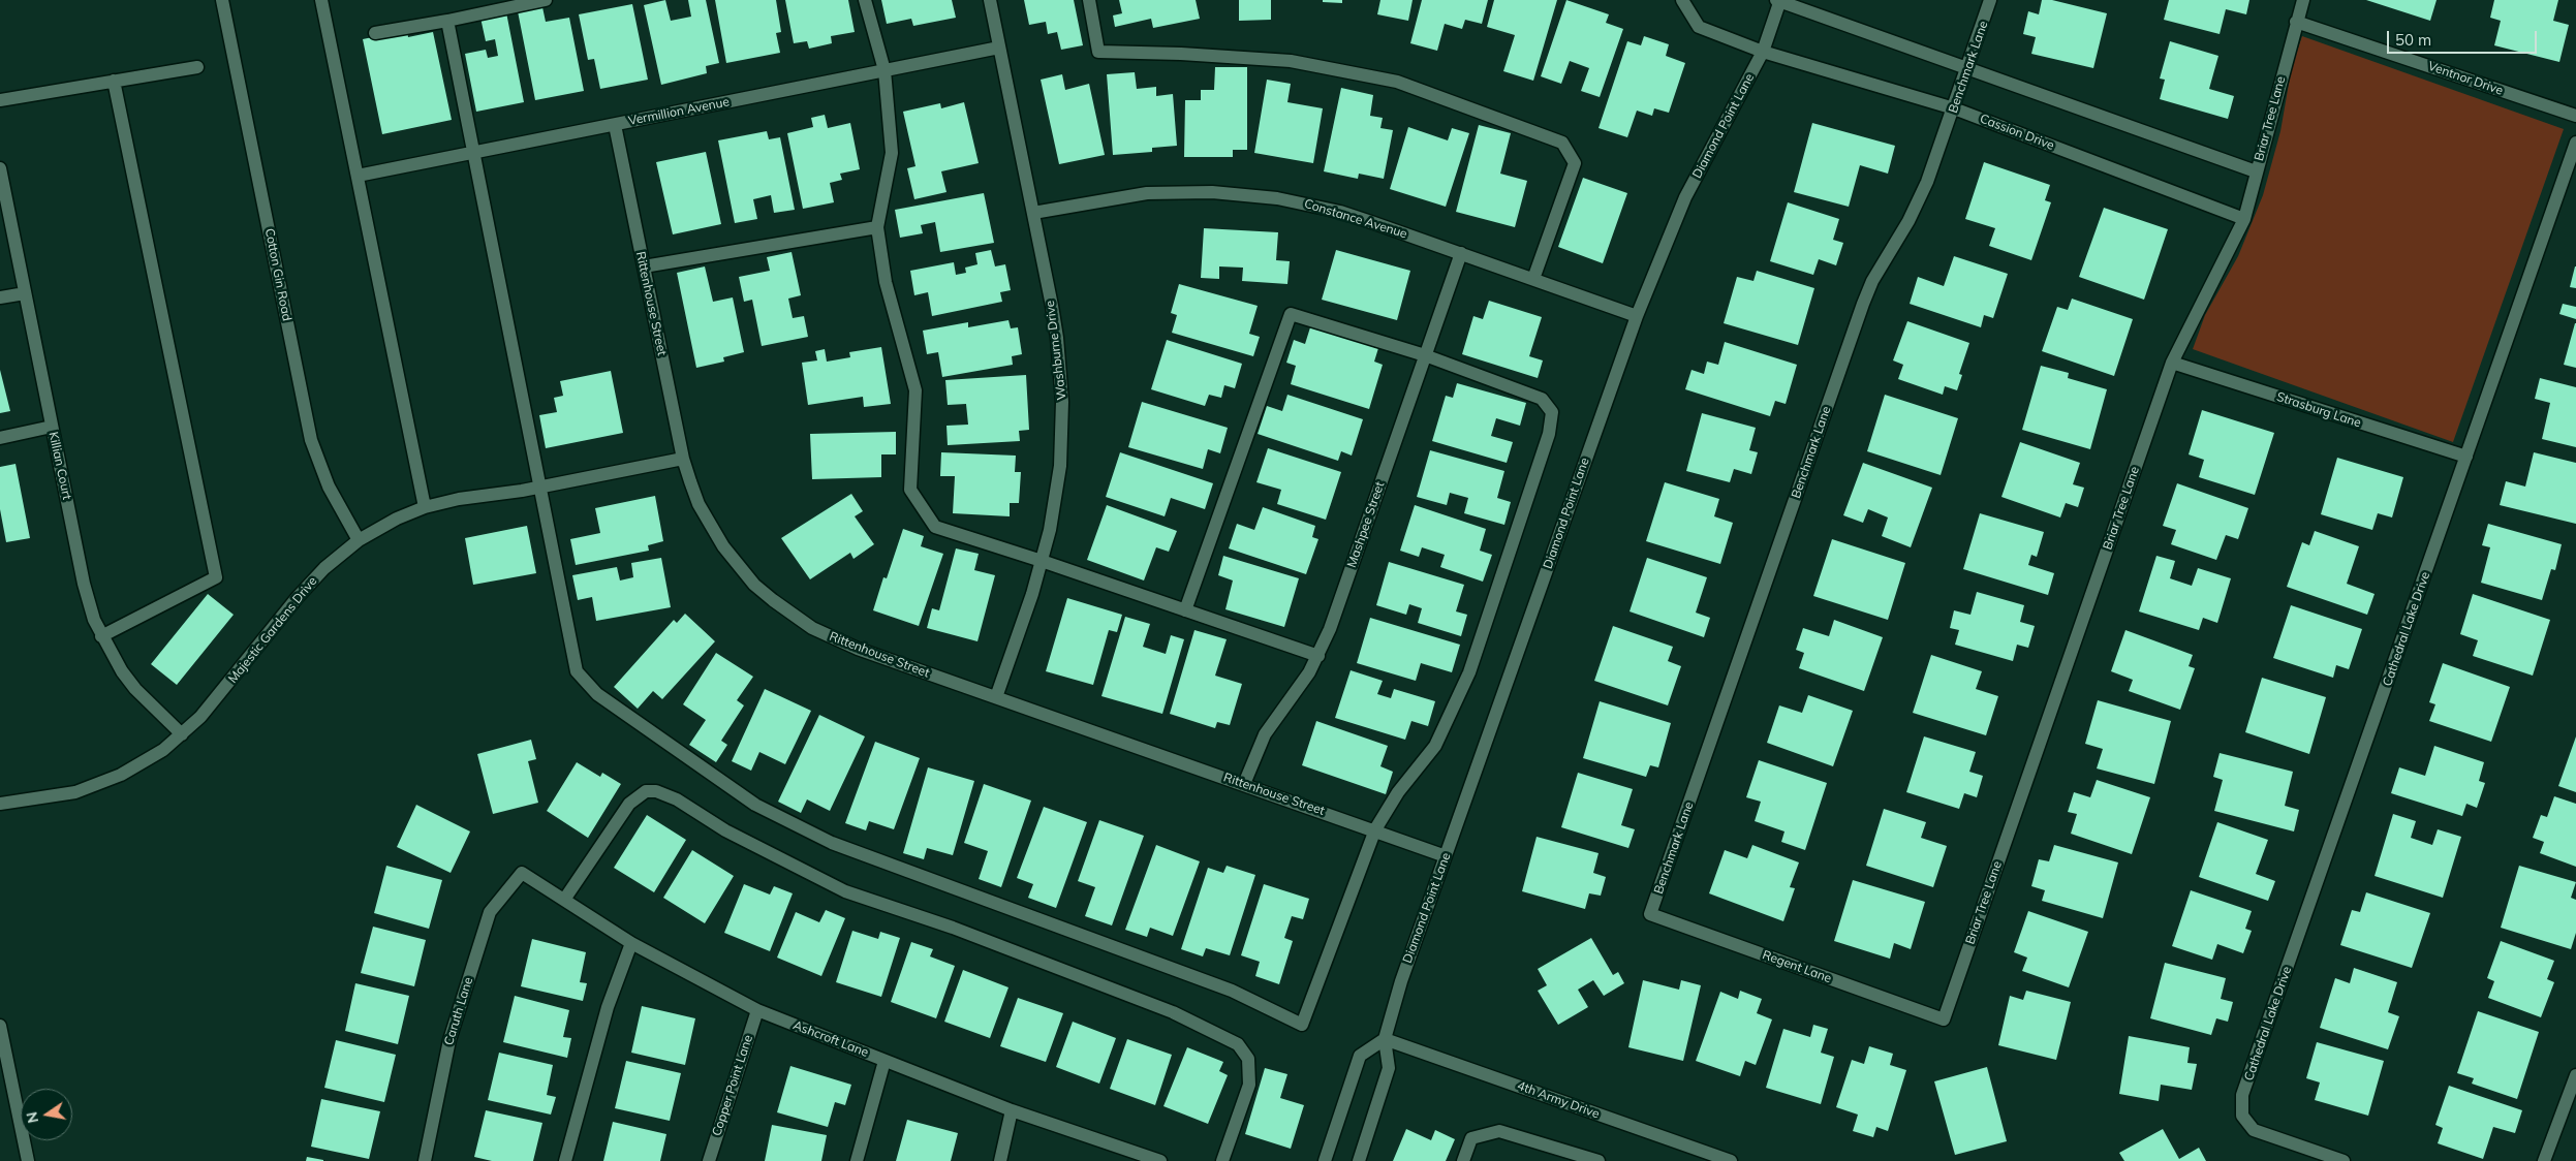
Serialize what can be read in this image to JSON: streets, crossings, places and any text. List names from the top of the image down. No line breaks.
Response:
{"streets":{"street":["Benchmark Lane","Ventnor Drive","Vermillion Avenue","Briar Tree Lane","Diamond Point Lane","Cassion Drive","Constance Avenue","Cotton Gin Road","Rittenhouse Street","Washburne Drive","Strasburg Lane","Killian Court","Mashpee Street","Cathedral Lake Drive","Majestic Gardens Drive","Regent Lane","Caruth Lane","Ashcroft Lane","Copper Point Lane","4th Army Drive"]},"crossings":[["Benchmark Lane","Cassion Drive"],["Benchmark Lane","Regent Lane"],["Ventnor Drive","Briar Tree Lane"],["Vermillion Avenue","Rittenhouse Street"],["Vermillion Avenue","Washburne Drive"],["Briar Tree Lane","Cassion Drive"],["Briar Tree Lane","Strasburg Lane"],["Briar Tree Lane","Regent Lane"],["Diamond Point Lane","Cassion Drive"],["Diamond Point Lane","Constance Avenue"],["Diamond Point Lane","Rittenhouse Street"],["Diamond Point Lane","4th Army Drive"],["Constance Avenue","Washburne Drive"],["Constance Avenue","Mashpee Street"],["Cotton Gin Road","Majestic Gardens Drive"],["Rittenhouse Street","Washburne Drive"],["Rittenhouse Street","Mashpee Street"],["Rittenhouse Street","Majestic Gardens Drive"],["Strasburg Lane","Cathedral Lake Drive"],["Killian Court","Majestic Gardens Drive"],["Caruth Lane","Ashcroft Lane"],["Ashcroft Lane","Copper Point Lane"]],"scale_bar":"50 m","north":"left"}
